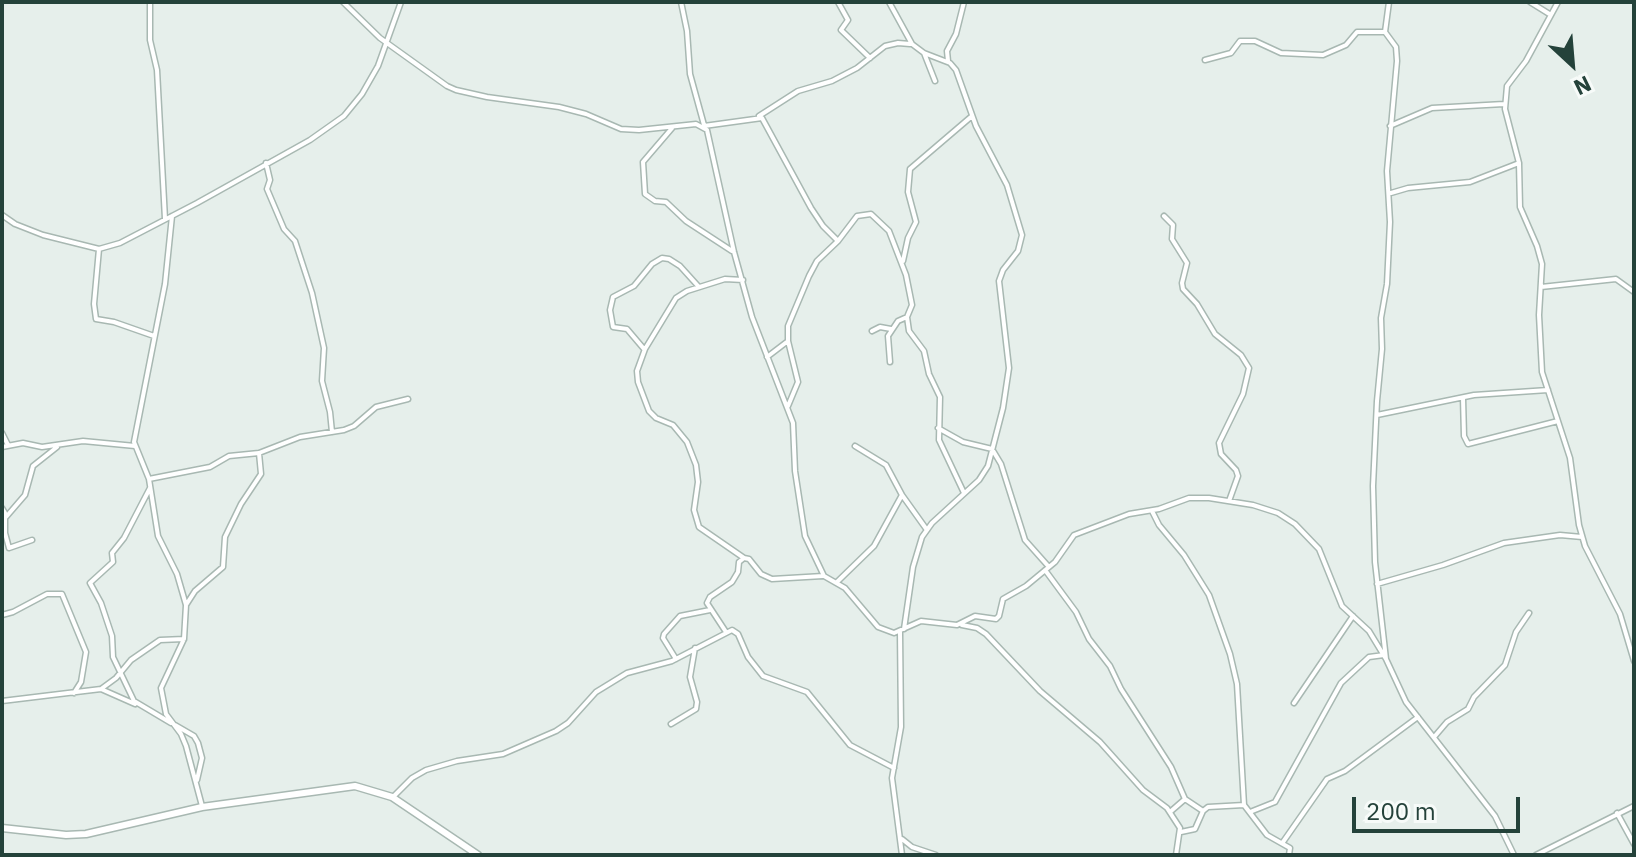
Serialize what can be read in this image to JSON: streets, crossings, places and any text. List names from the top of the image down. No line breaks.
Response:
{"scale_bar":"200 m","north":"bottom right"}
